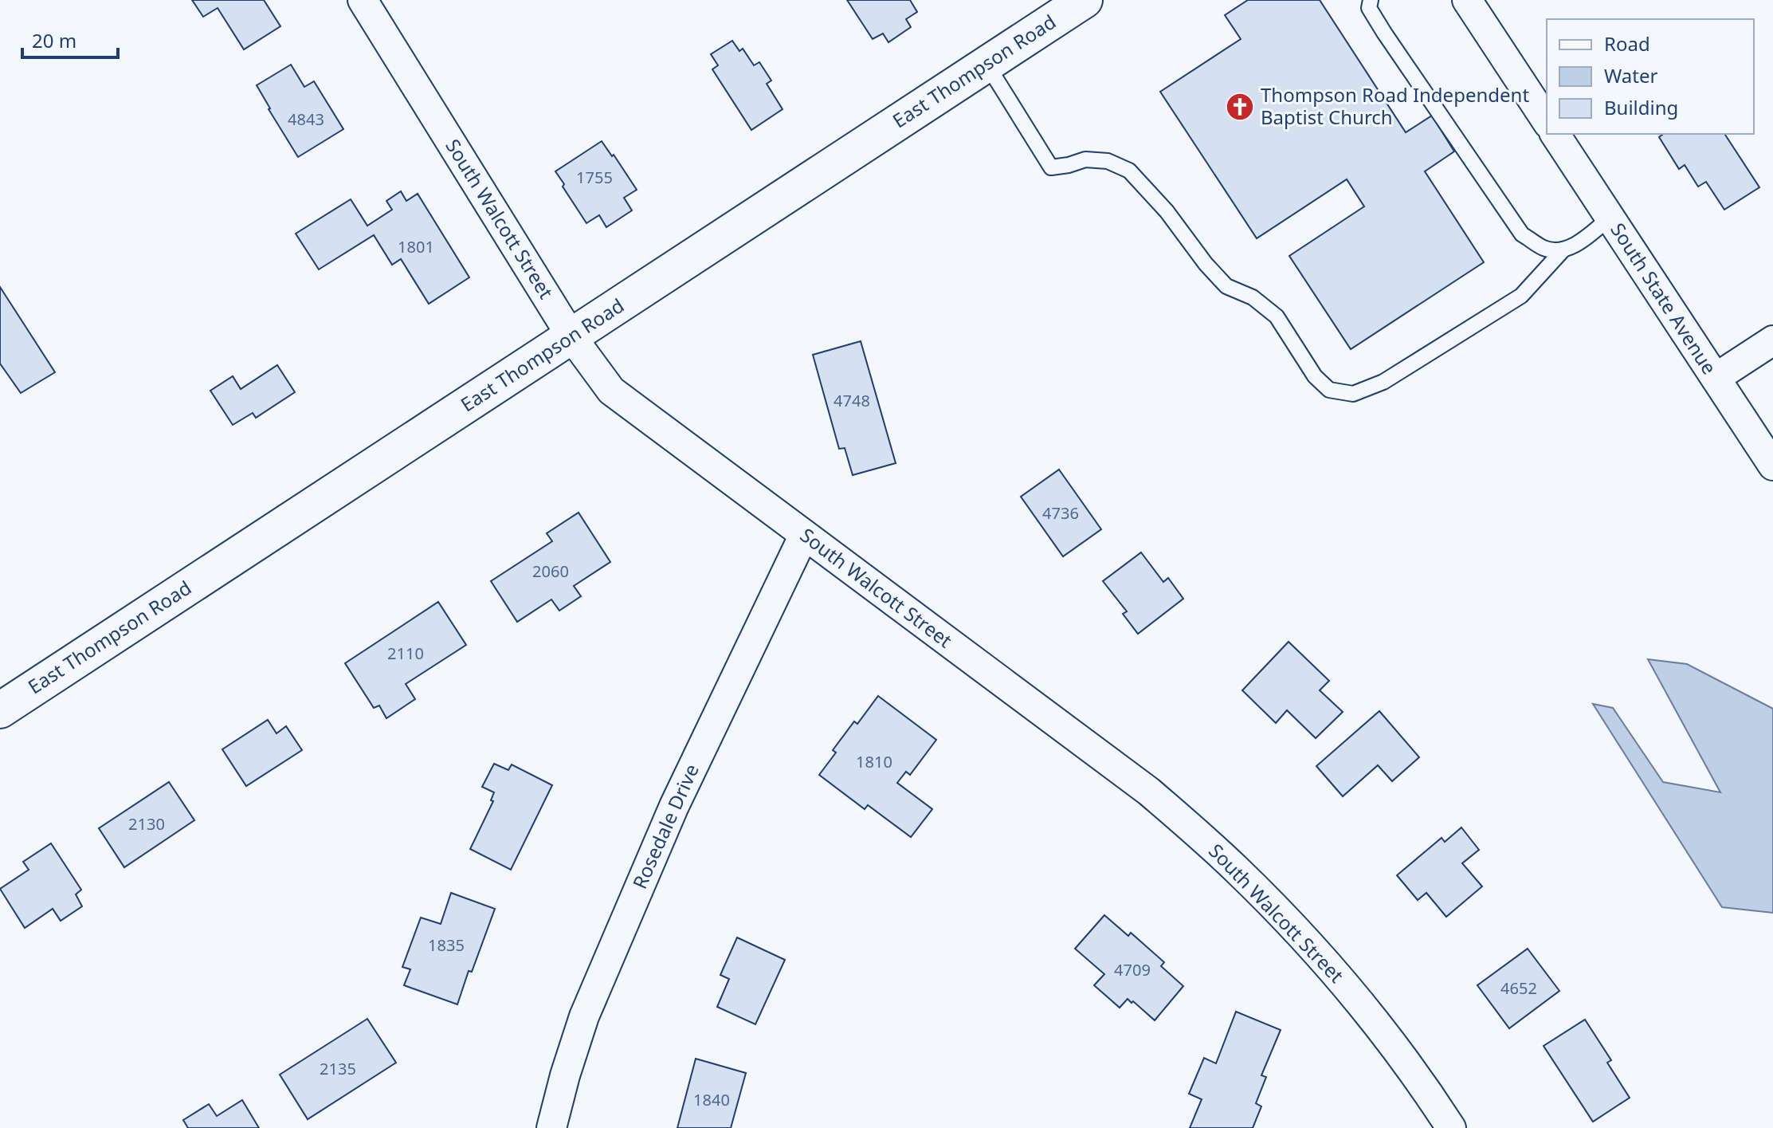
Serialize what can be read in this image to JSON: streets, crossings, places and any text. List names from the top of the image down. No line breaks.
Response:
{"streets":{"main road":["East Thompson Road"],"street":["South Walcott Street","South State Avenue","Rosedale Drive"]},"crossings":[["East Thompson Road","South Walcott Street"],["South Walcott Street","Rosedale Drive"]],"places":{"church":["Thompson Road Independent Baptist Church"]},"house_numbers":["4843","1755","1801","4748","4736","2060","2110","1810","2130","1835","4709","4652","2135","1840"],"legend":["Road","Water","Building"],"scale_bar":"20 m"}
